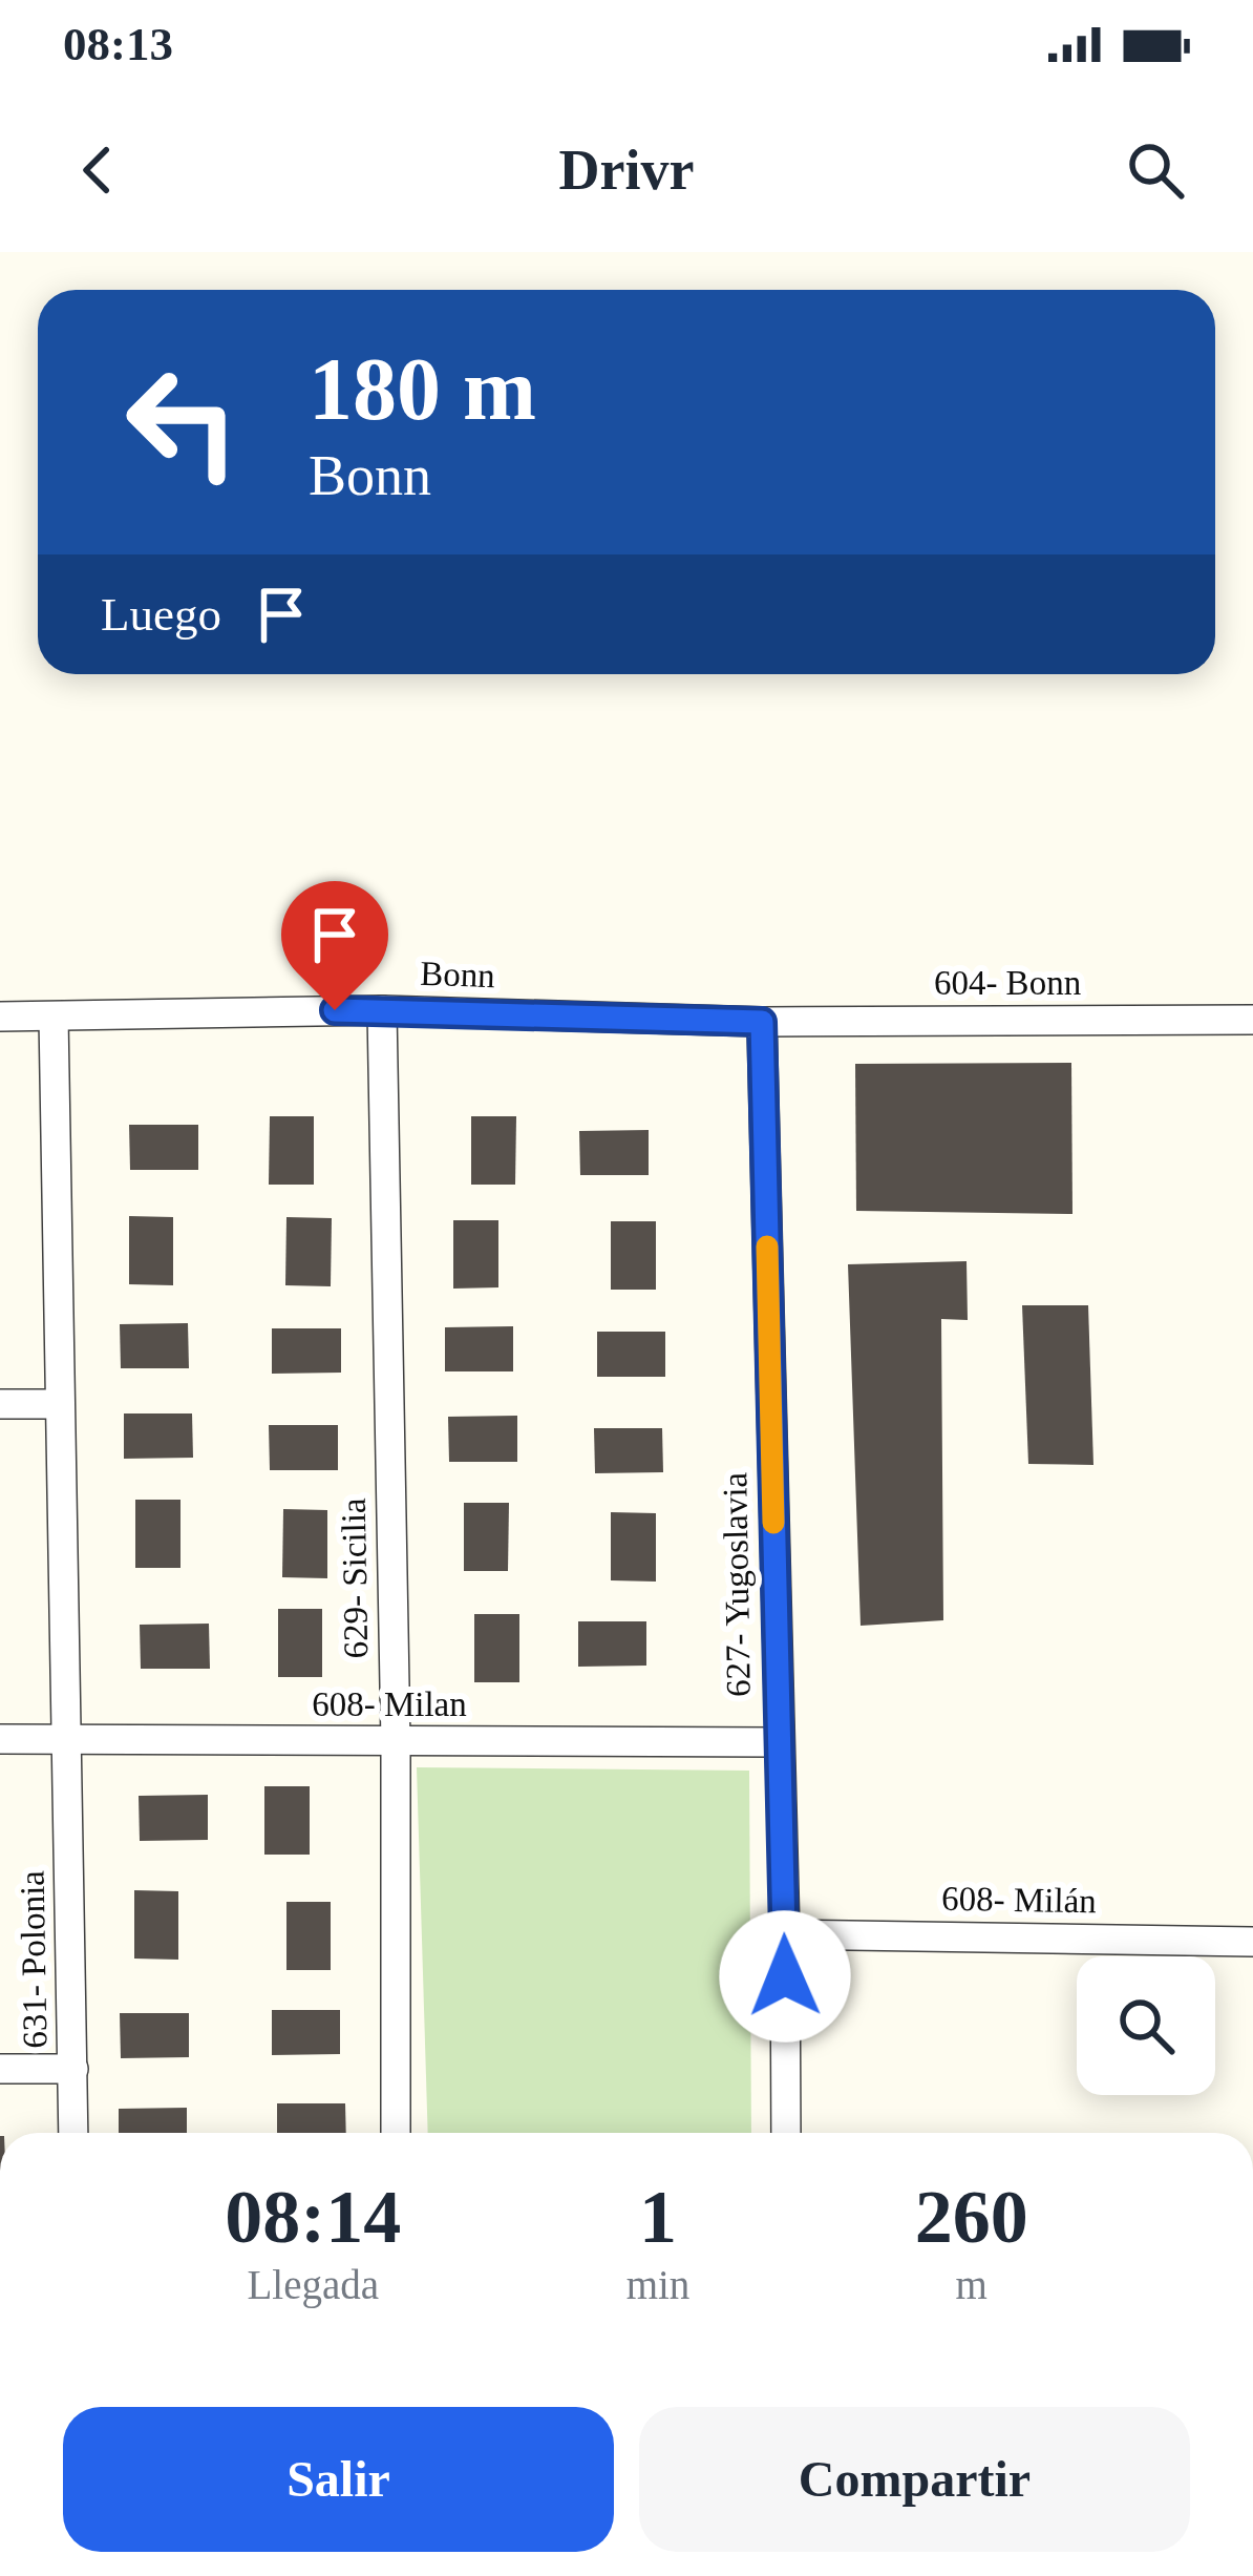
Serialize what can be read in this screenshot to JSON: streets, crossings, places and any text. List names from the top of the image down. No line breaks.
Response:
{"streets":{"street":["Bonn","604- Bonn","629- Sicilia","627- Yugoslavia","608- Milan","608- Milán","631- Polonia"]},"crossings":[["Bonn","604- Bonn"],["Bonn","629- Sicilia"],["Bonn","627- Yugoslavia"],["Bonn","631- Polonia"],["604- Bonn","627- Yugoslavia"],["629- Sicilia","608- Milan"],["627- Yugoslavia","608- Milan"],["627- Yugoslavia","608- Milán"],["608- Milan","631- Polonia"]],"page":{"status":"08:13","header":"Drivr","turn":["180 m","Bonn"],"then":"Luego","eta":["08:14","Llegada","1","min","260","m"],"buttons":["Salir","Compartir"]}}
